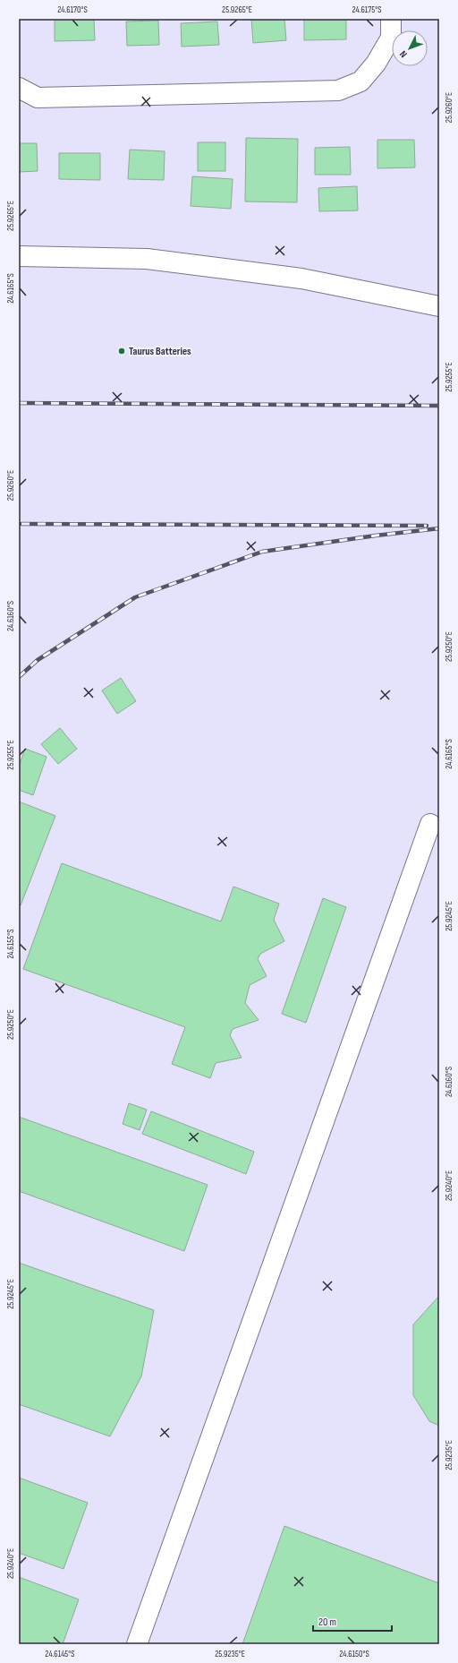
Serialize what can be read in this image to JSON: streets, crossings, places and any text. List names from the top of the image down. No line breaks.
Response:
{"places":["Taurus Batteries"],"scale_bar":"20 m","north":"bottom left","coordinates":["24.6170°S","25.9265°E","24.6175°S","25.9260°E","24.6165°S","25.9255°E","24.6160°S","25.9250°E","25.9245°E","24.6155°S","25.9240°E","25.9235°E","24.6145°S","24.6150°S"]}
